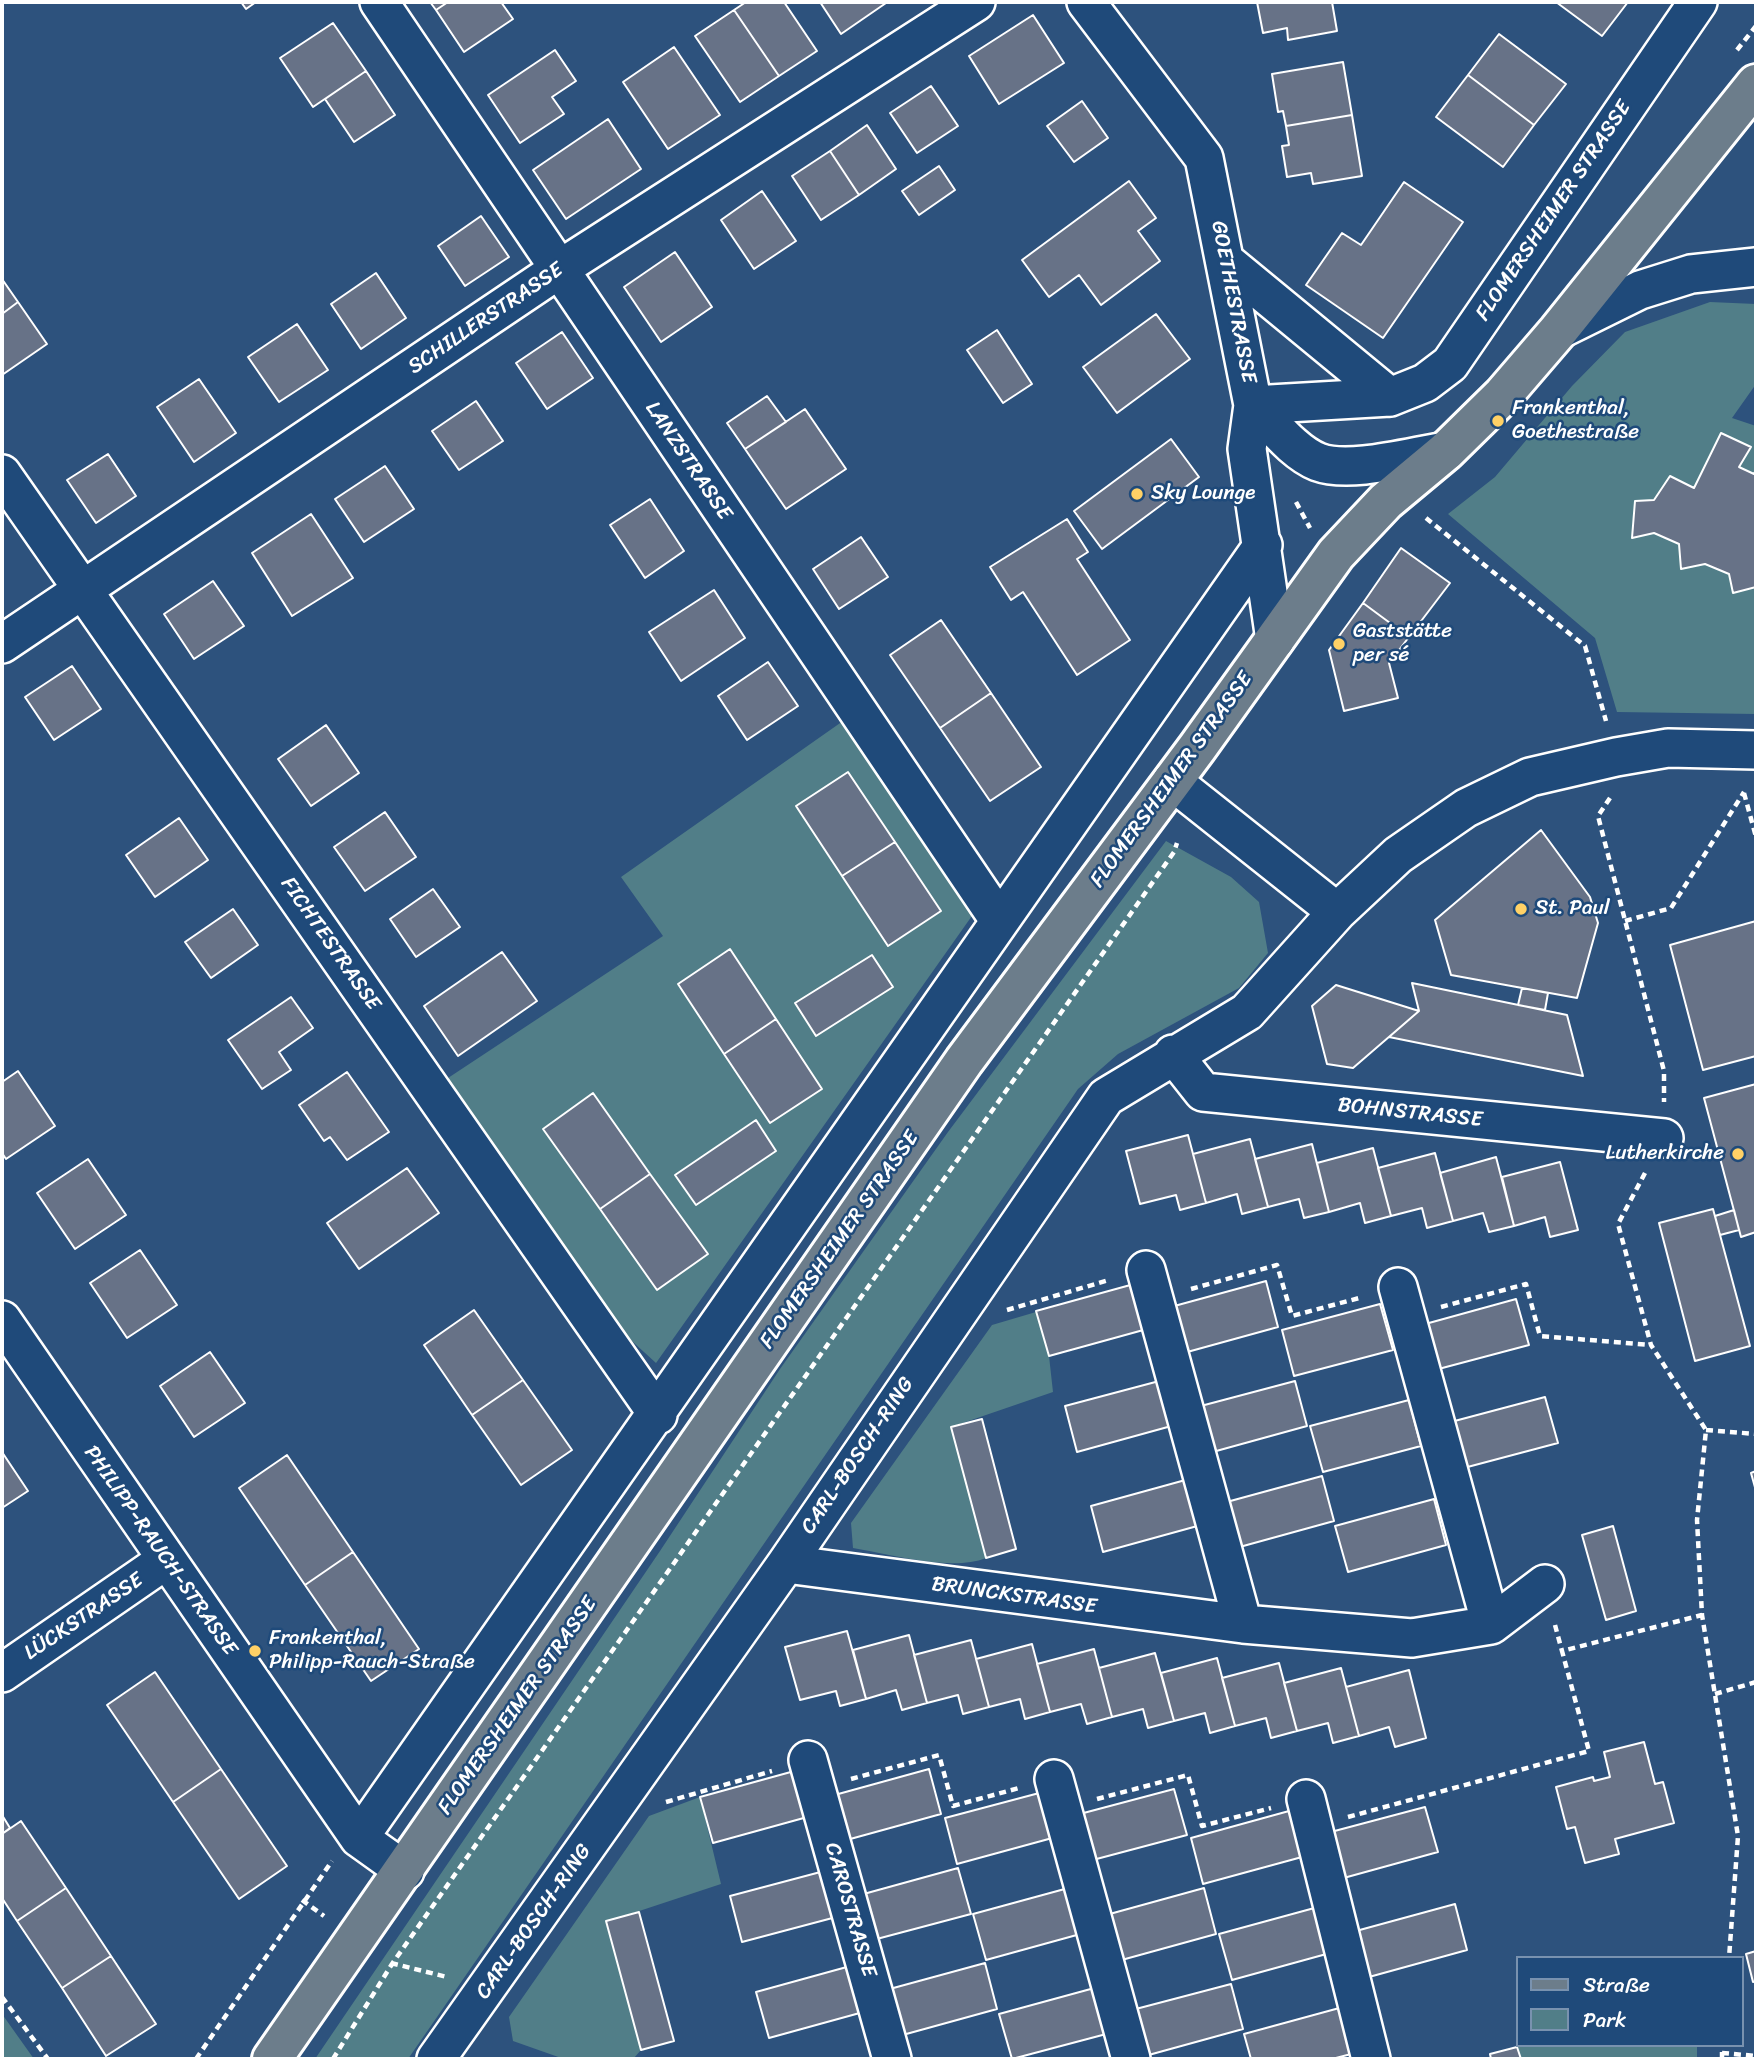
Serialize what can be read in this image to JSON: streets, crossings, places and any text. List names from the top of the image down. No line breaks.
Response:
{"streets":{"main road":["FLOMERSHEIMER STRASSE"],"street":["GOETHESTRASSE","SCHILLERSTRASSE","LANZSTRASSE","FICHTESTRASSE","BOHNSTRASSE","CARL-BOSCH-RING","PHILIPP-RAUCH-STRASSE","BRUNCKSTRASSE","LÜCKSTRASSE","CAROSTRASSE"]},"crossings":[["FLOMERSHEIMER STRASSE","GOETHESTRASSE"],["FLOMERSHEIMER STRASSE","PHILIPP-RAUCH-STRASSE"],["SCHILLERSTRASSE","LANZSTRASSE"],["SCHILLERSTRASSE","FICHTESTRASSE"],["BOHNSTRASSE","CARL-BOSCH-RING"],["CARL-BOSCH-RING","BRUNCKSTRASSE"],["PHILIPP-RAUCH-STRASSE","LÜCKSTRASSE"]],"places":["Frankenthal, Goethestraße","Sky Lounge","Gaststätte per sé","St. Paul","Lutherkirche","Frankenthal, Philipp-Rauch-Straße"],"legend":["Straße","Park"]}
